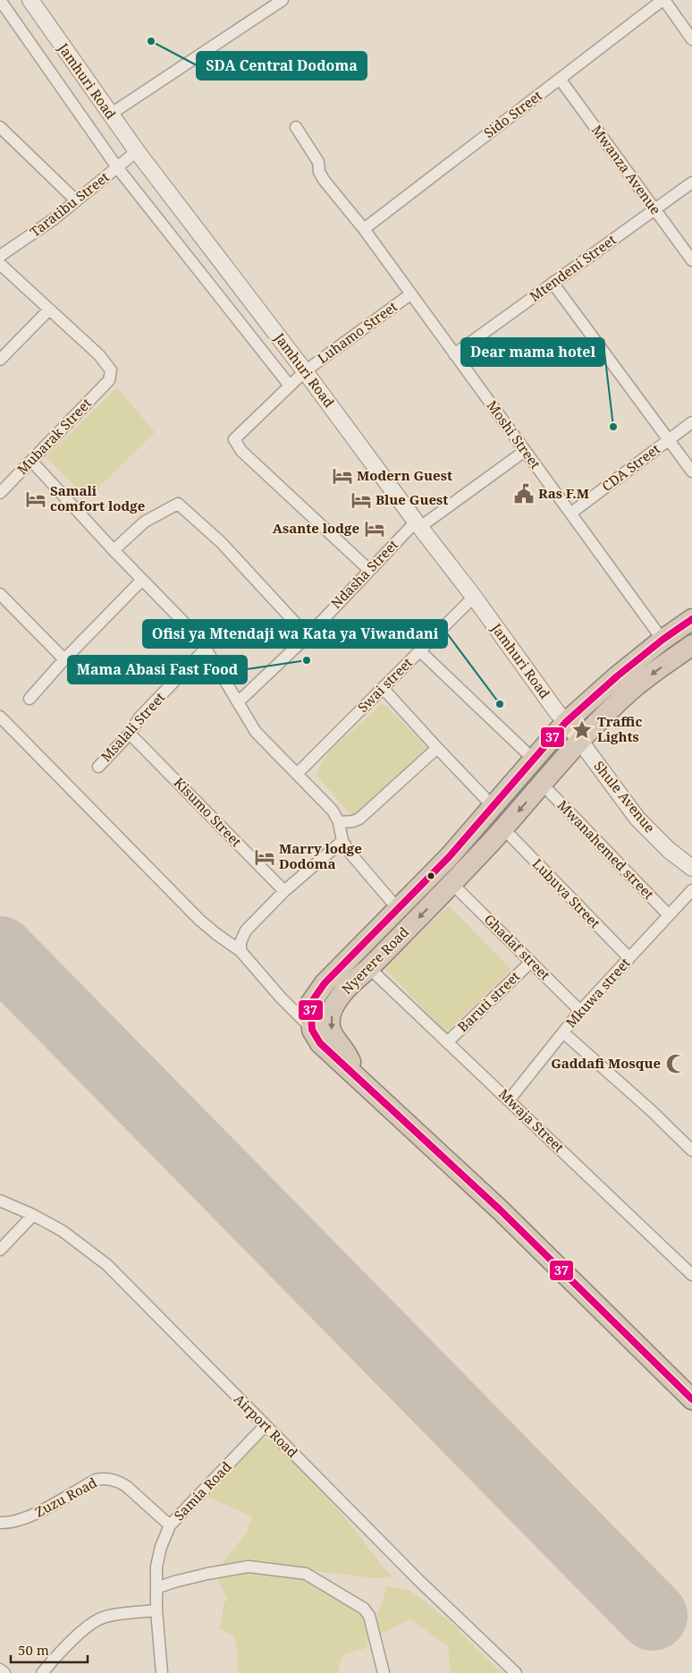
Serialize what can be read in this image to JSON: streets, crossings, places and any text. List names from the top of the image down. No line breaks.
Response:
{"streets":{"highway":["Nyerere Road"],"main road":["Jamhuri Road","Shule Avenue"],"street":["Sido Street","Mwanza Avenue","Taratibu Street","Mtendeni Street","Luhamo Street","Moshi Street","Mubarak Street","CDA Street","Ndasha Street","Swai street","Msalali Street","Kisumo Street","Mwanahemed street","Lubuva Street","Ghadaf street","Mkuwa street","Baruti street","Mwaja Street","Airport Road","Samia Road","Zuzu Road"]},"crossings":[["Jamhuri Road","Taratibu Street"],["Jamhuri Road","Luhamo Street"],["Jamhuri Road","Ndasha Street"],["Jamhuri Road","Swai street"],["Jamhuri Road","Shule Avenue"],["Jamhuri Road","Nyerere Road"],["Sido Street","Mwanza Avenue"],["Sido Street","Moshi Street"],["Mwanza Avenue","Mtendeni Street"],["Mtendeni Street","Moshi Street"],["Luhamo Street","Moshi Street"],["Luhamo Street","Ndasha Street"],["Moshi Street","CDA Street"],["Moshi Street","Ndasha Street"],["Moshi Street","Nyerere Road"],["Msalali Street","Kisumo Street"],["Shule Avenue","Nyerere Road"],["Mwanahemed street","Nyerere Road"],["Mwanahemed street","Mkuwa street"],["Lubuva Street","Nyerere Road"],["Lubuva Street","Mkuwa street"],["Ghadaf street","Nyerere Road"],["Ghadaf street","Mkuwa street"],["Ghadaf street","Baruti street"],["Nyerere Road","Mwaja Street"],["Mkuwa street","Mwaja Street"],["Baruti street","Mwaja Street"],["Airport Road","Samia Road"],["Samia Road","Zuzu Road"]],"places":{"other":["SDA Central Dodoma","Dear mama hotel","Mama Abasi Fast Food","Ofisi ya Mtendaji wa Kata ya Viwandani"],"hotel":["Modern Guest","Samali comfort lodge","Blue Guest","Asante lodge","Marry lodge Dodoma"],"public building":["Ras F.M"],"place":["Traffic Lights"],"mosque":["Gaddafi Mosque"]},"lines":["transit line 37"],"scale_bar":"50 m"}
